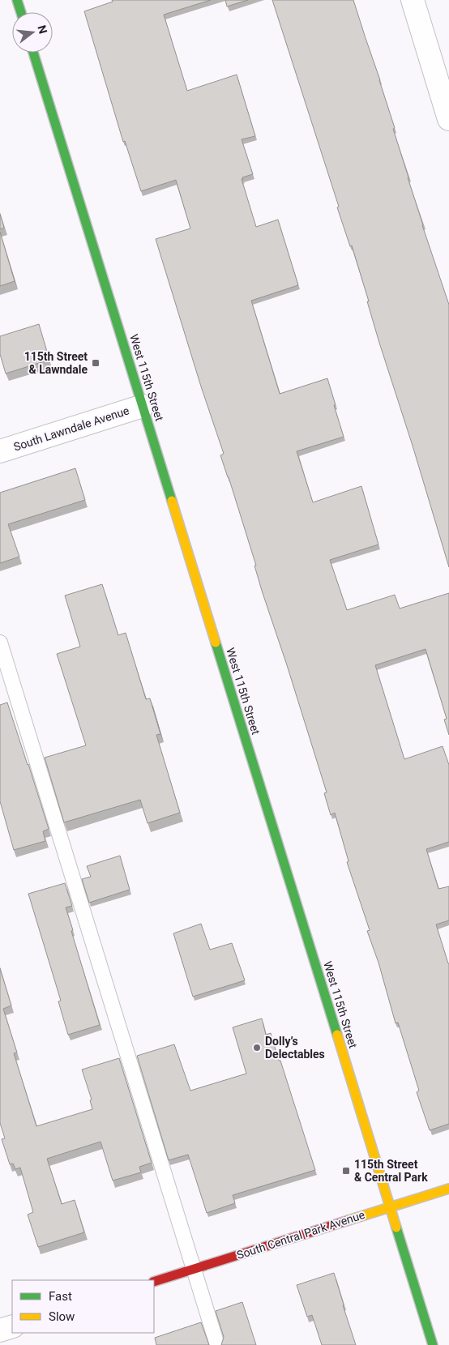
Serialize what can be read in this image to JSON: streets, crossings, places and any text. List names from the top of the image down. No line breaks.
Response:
{"streets":{"street":["West 115th Street","South Lawndale Avenue","South Central Park Avenue"]},"crossings":[["West 115th Street","South Lawndale Avenue"],["West 115th Street","South Central Park Avenue"]],"places":{"transit":["115th Street & Lawndale","115th Street & Central Park"],"other":["Dolly’s Delectables"]},"legend":["Fast","Slow"],"north":"right"}
